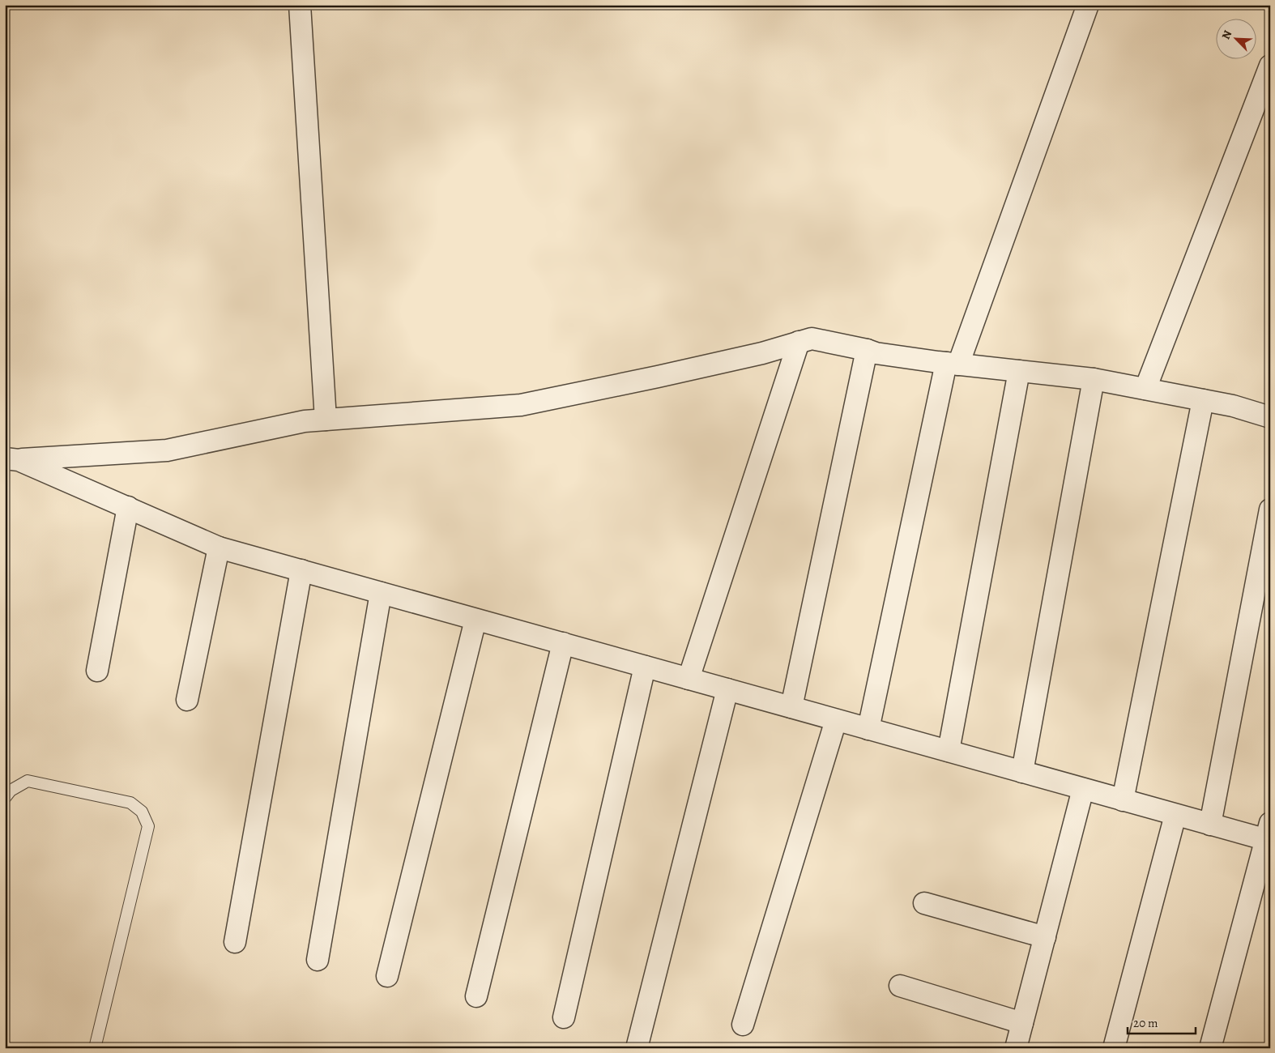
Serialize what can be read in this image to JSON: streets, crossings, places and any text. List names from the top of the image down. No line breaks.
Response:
{"scale_bar":"20 m","north":"top left"}
